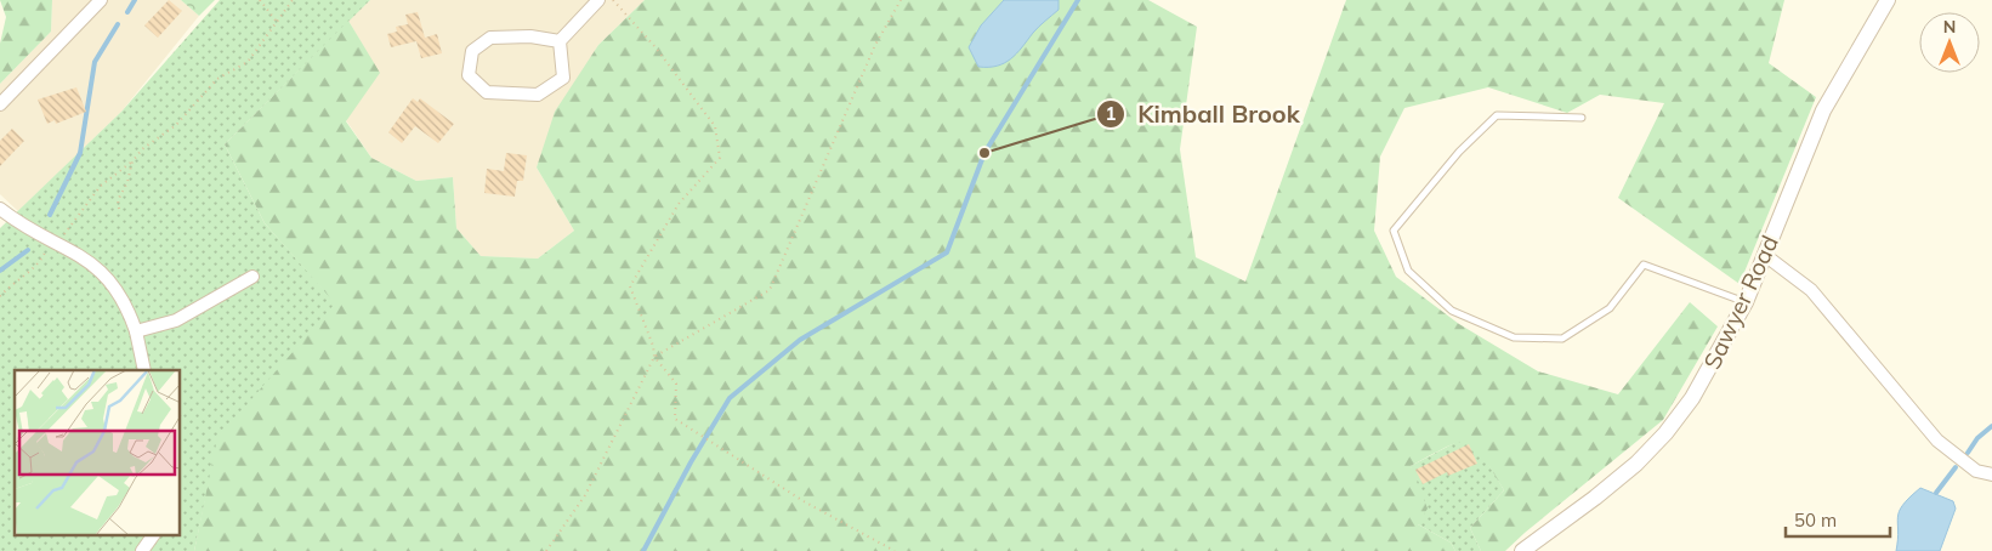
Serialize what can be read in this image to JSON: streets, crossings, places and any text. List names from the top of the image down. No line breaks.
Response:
{"streets":{"street":["Sawyer Road"]},"places":["Kimball Brook"],"scale_bar":"50 m","north":"top"}
